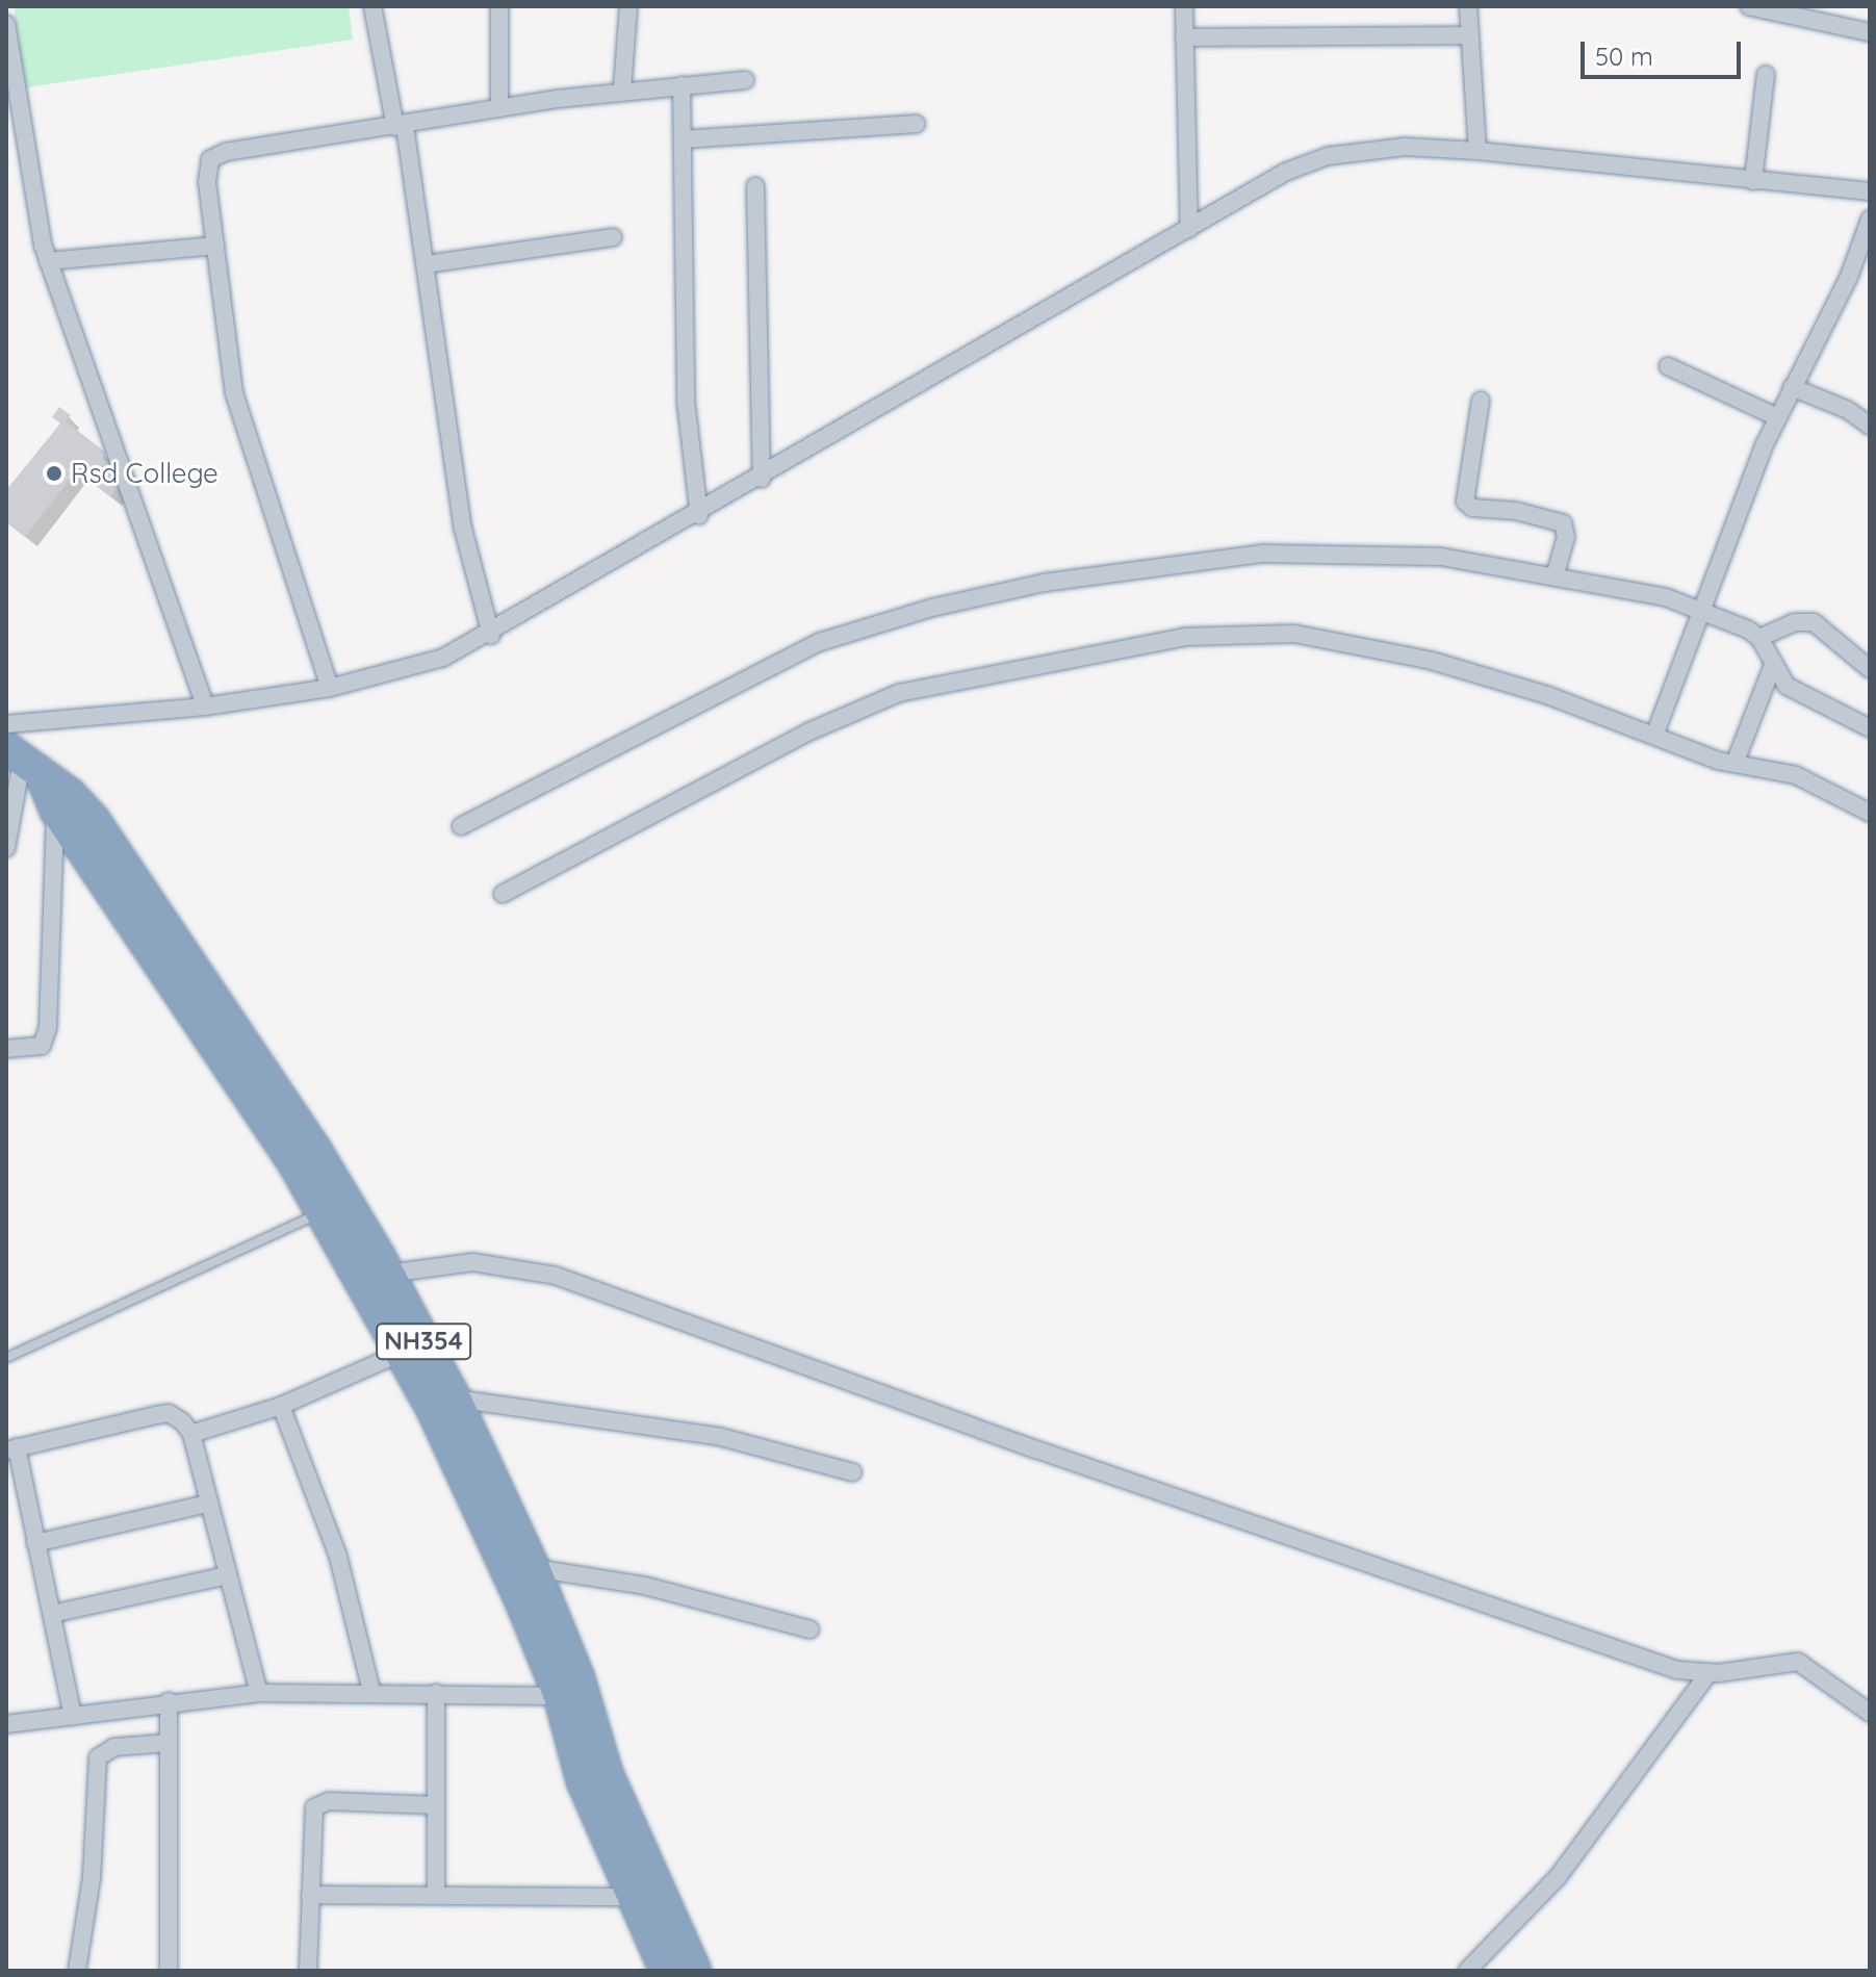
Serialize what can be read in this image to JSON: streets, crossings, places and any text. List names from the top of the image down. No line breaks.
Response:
{"streets":{"highway":["NH354"]},"places":["Rsd College"],"scale_bar":"50 m"}
